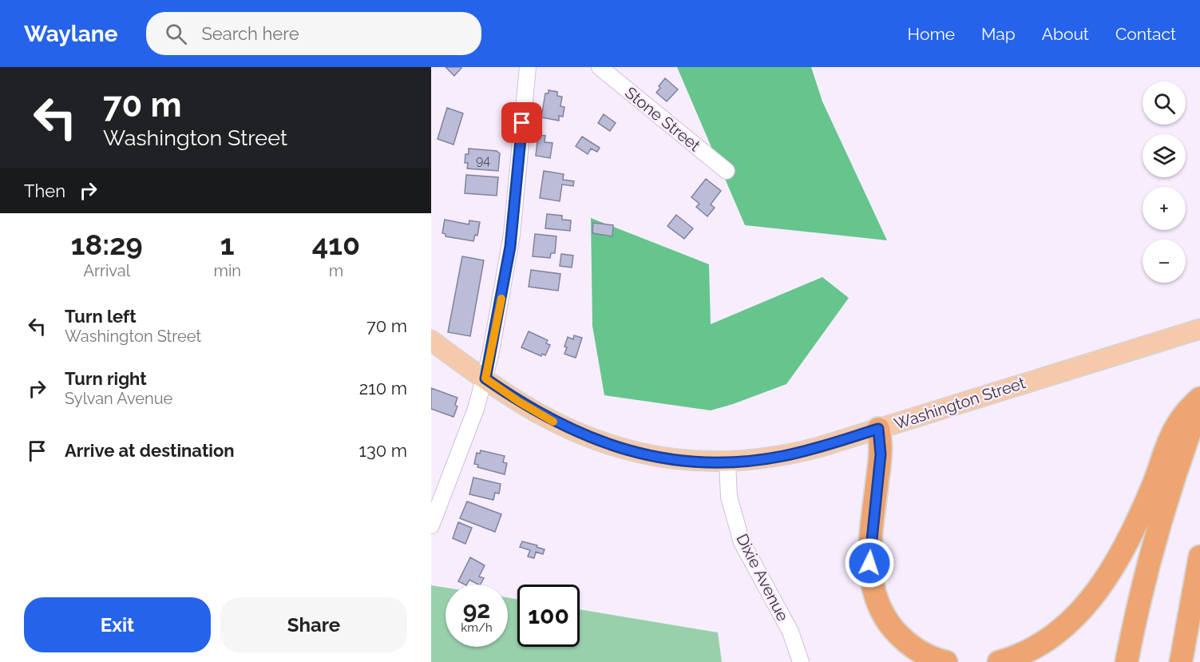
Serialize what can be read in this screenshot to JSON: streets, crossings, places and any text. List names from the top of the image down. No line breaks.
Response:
{"streets":{"main road":["Washington Street"],"street":["Stone Street","Dixie Avenue"]},"crossings":[["Washington Street","Dixie Avenue"]],"house_numbers":["94"],"page":{"header":"Waylane","search":"Search here","nav":["Home","Map","About","Contact"],"turn":["70 m","Washington Street"],"map_buttons":["+","−"],"then":"Then","eta":["18:29","Arrival","1","min","410","m"],"list":[{"name":"Turn left","note":"Washington Street","value":"70 m"},{"name":"Turn right","note":"Sylvan Avenue","value":"210 m"},{"name":"Arrive at destination","value":"130 m"}],"speed":"92 km/h","limit":"100","buttons":["Exit","Share"]}}
